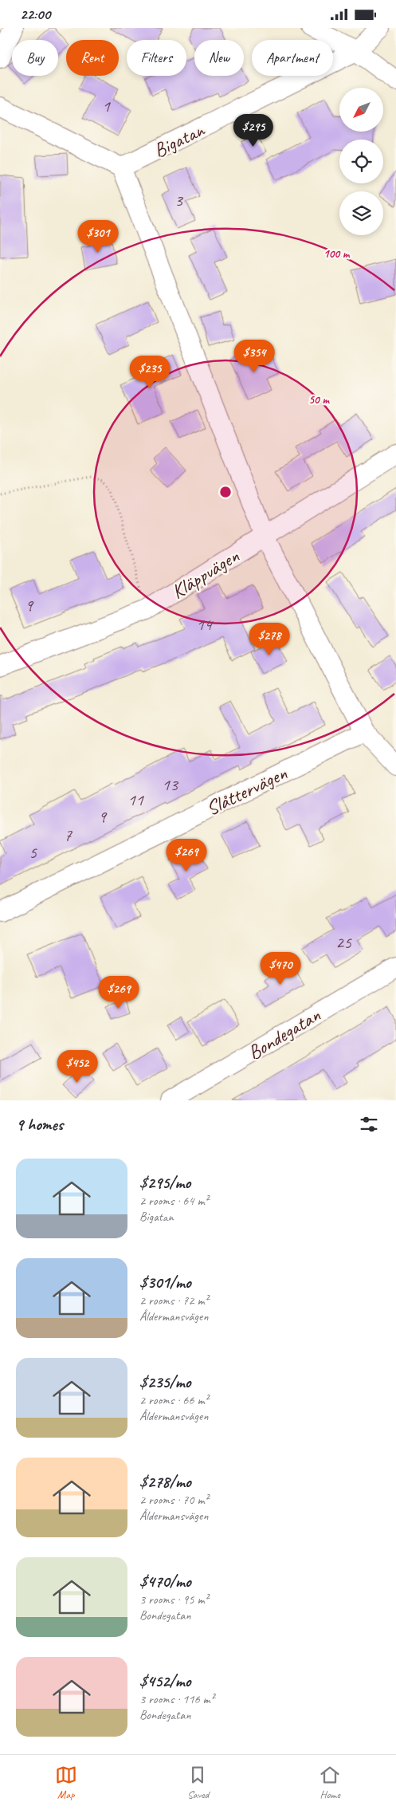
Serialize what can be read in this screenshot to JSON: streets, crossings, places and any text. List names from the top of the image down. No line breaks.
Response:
{"streets":{"street":["Bigatan","Kläppvägen","Slåttervägen","Bondegatan"]},"house_numbers":["1","3","9","14","13","11","9","7","5","25"],"north":"bottom left","page":{"status":"22:00","chip":["Buy","Rent","Filters","New","Apartment"],"price":["$295","$301","$354","$235","$278","$269","$470","$269","$452"],"heading":"9 homes","list":[{"name":"$295/mo","note":"2 rooms · 64 m² · Bigatan"},{"name":"$301/mo","note":"2 rooms · 72 m² · Åldermansvägen"},{"name":"$235/mo","note":"2 rooms · 66 m² · Åldermansvägen"},{"name":"$278/mo","note":"2 rooms · 70 m² · Åldermansvägen"},{"name":"$470/mo","note":"3 rooms · 95 m² · Bondegatan"},{"name":"$452/mo","note":"3 rooms · 116 m² · Bondegatan"}],"tabs":["Map","Saved","Home"]},"rings":["100 m","50 m"]}
